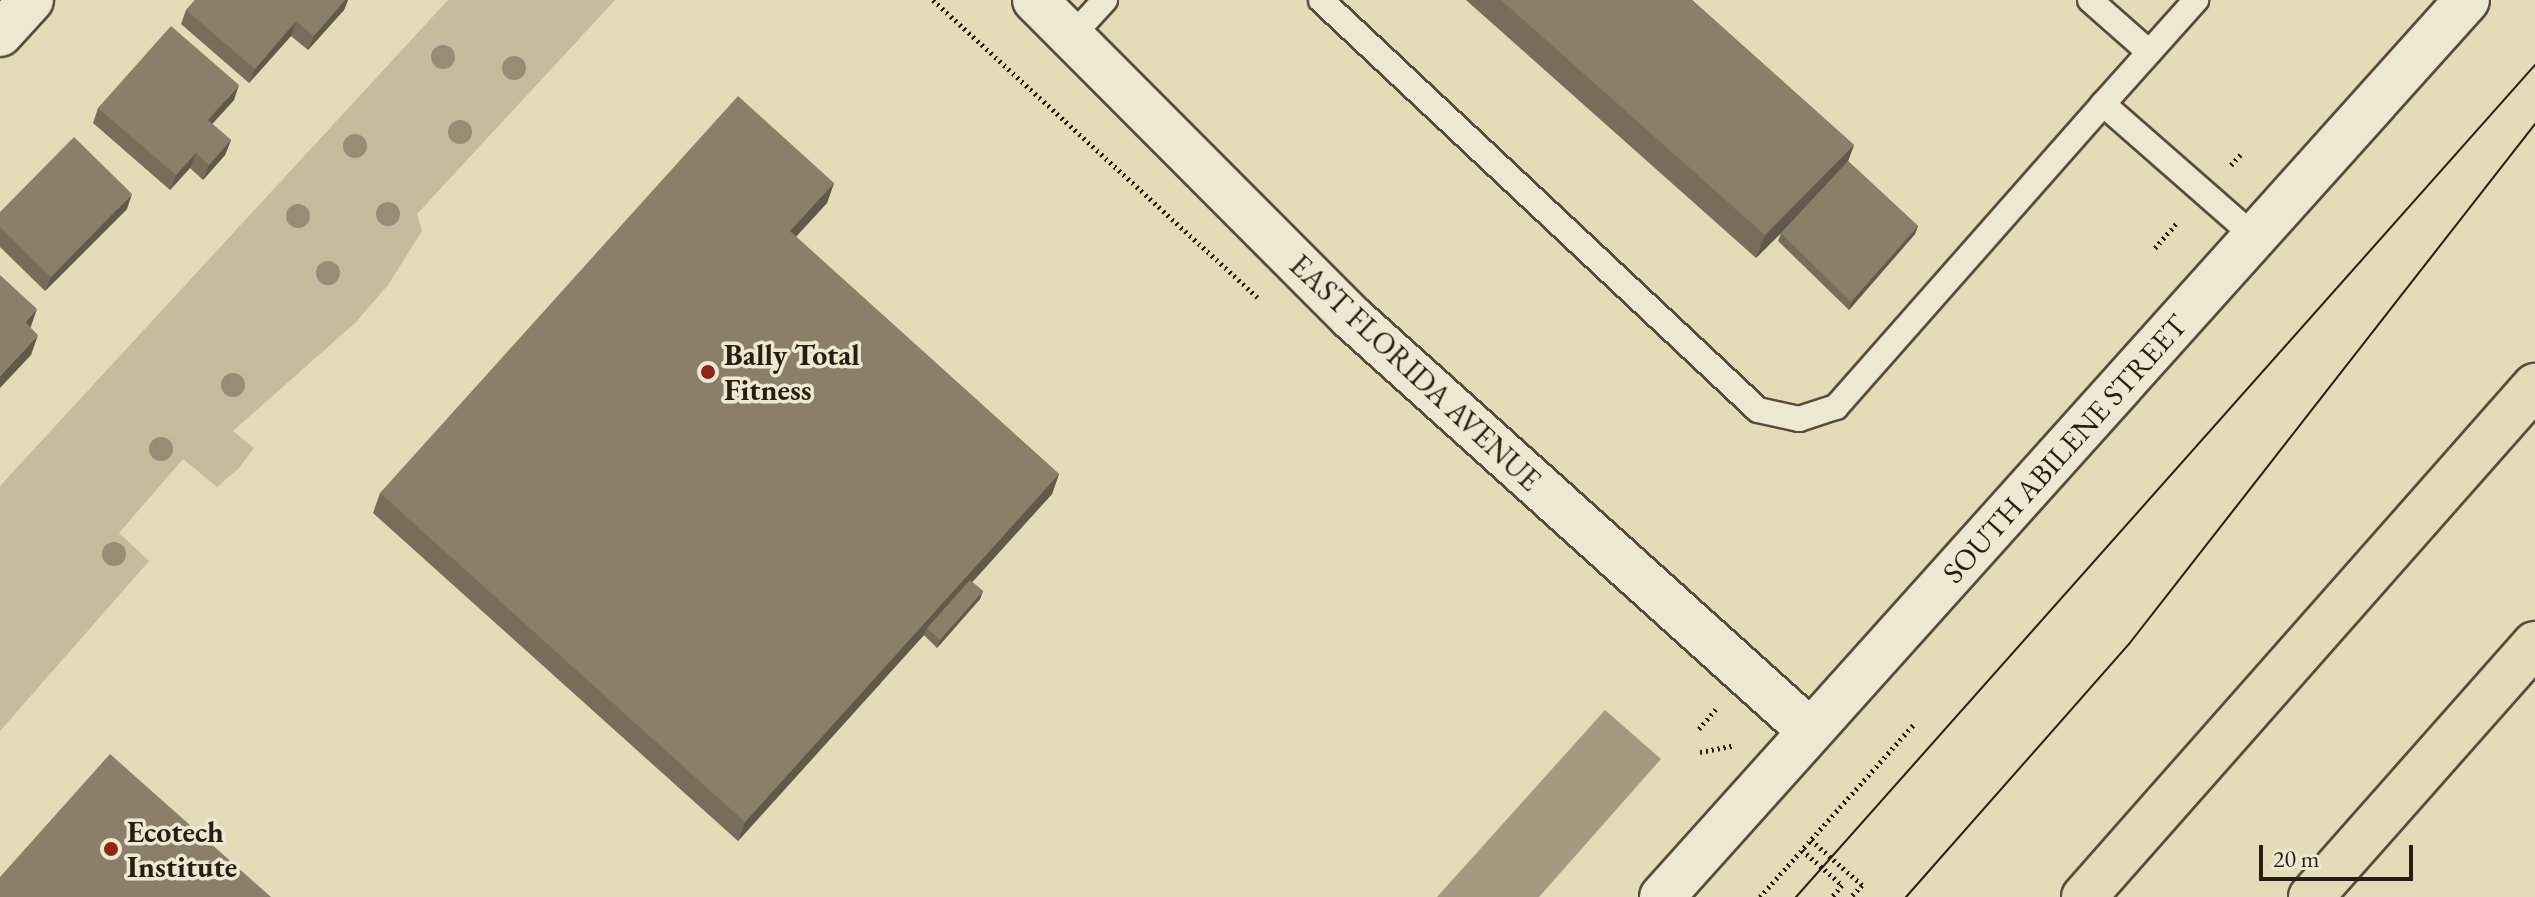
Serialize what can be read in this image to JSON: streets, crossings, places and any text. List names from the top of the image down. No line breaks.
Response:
{"streets":{"street":["EAST FLORIDA AVENUE","SOUTH ABILENE STREET"]},"crossings":[["EAST FLORIDA AVENUE","SOUTH ABILENE STREET"]],"places":["Bally Total Fitness","Ecotech Institute"],"scale_bar":"20 m"}
